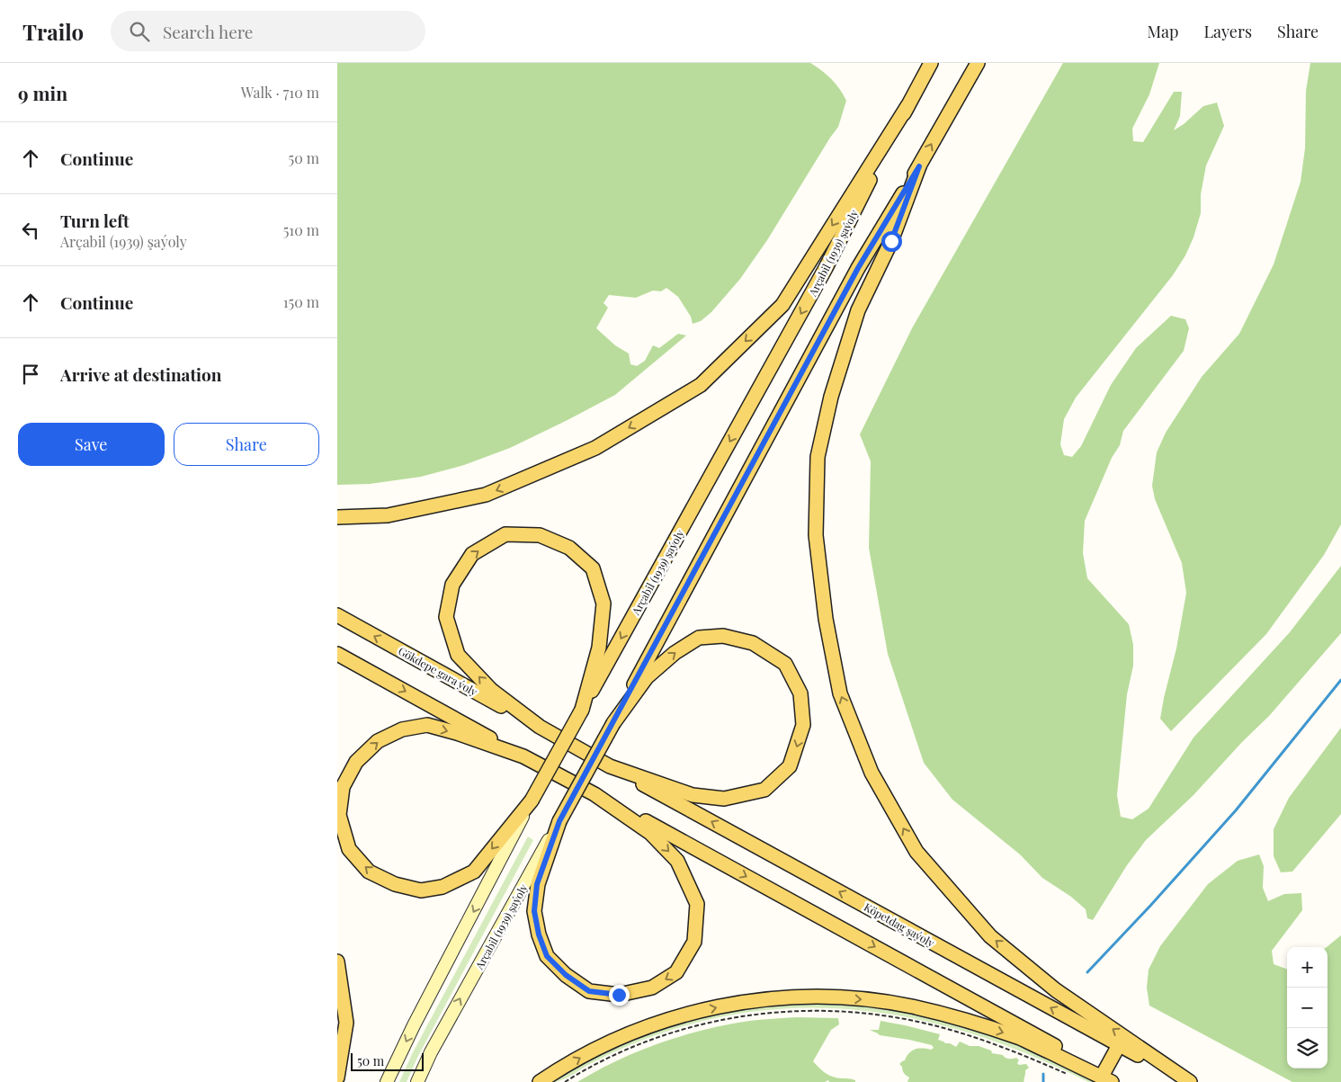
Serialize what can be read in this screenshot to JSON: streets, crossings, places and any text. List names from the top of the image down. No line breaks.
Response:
{"streets":{"main road":["Arçabil (1939) şaýoly","Gökdepe gara ýoly","Köpetdag şaýoly"]},"scale_bar":"50 m","page":{"header":"Trailo","search":"Search here","nav":["Map","Layers","Share"],"heading":["9 min","Walk · 710 m"],"list":[["Continue","50 m"],["Turn left","Arçabil (1939) şaýoly","510 m"],["Continue","150 m"],"Arrive at destination"],"buttons":["Save","Share"],"map_buttons":["+","−"],"scale":"50 m"}}
